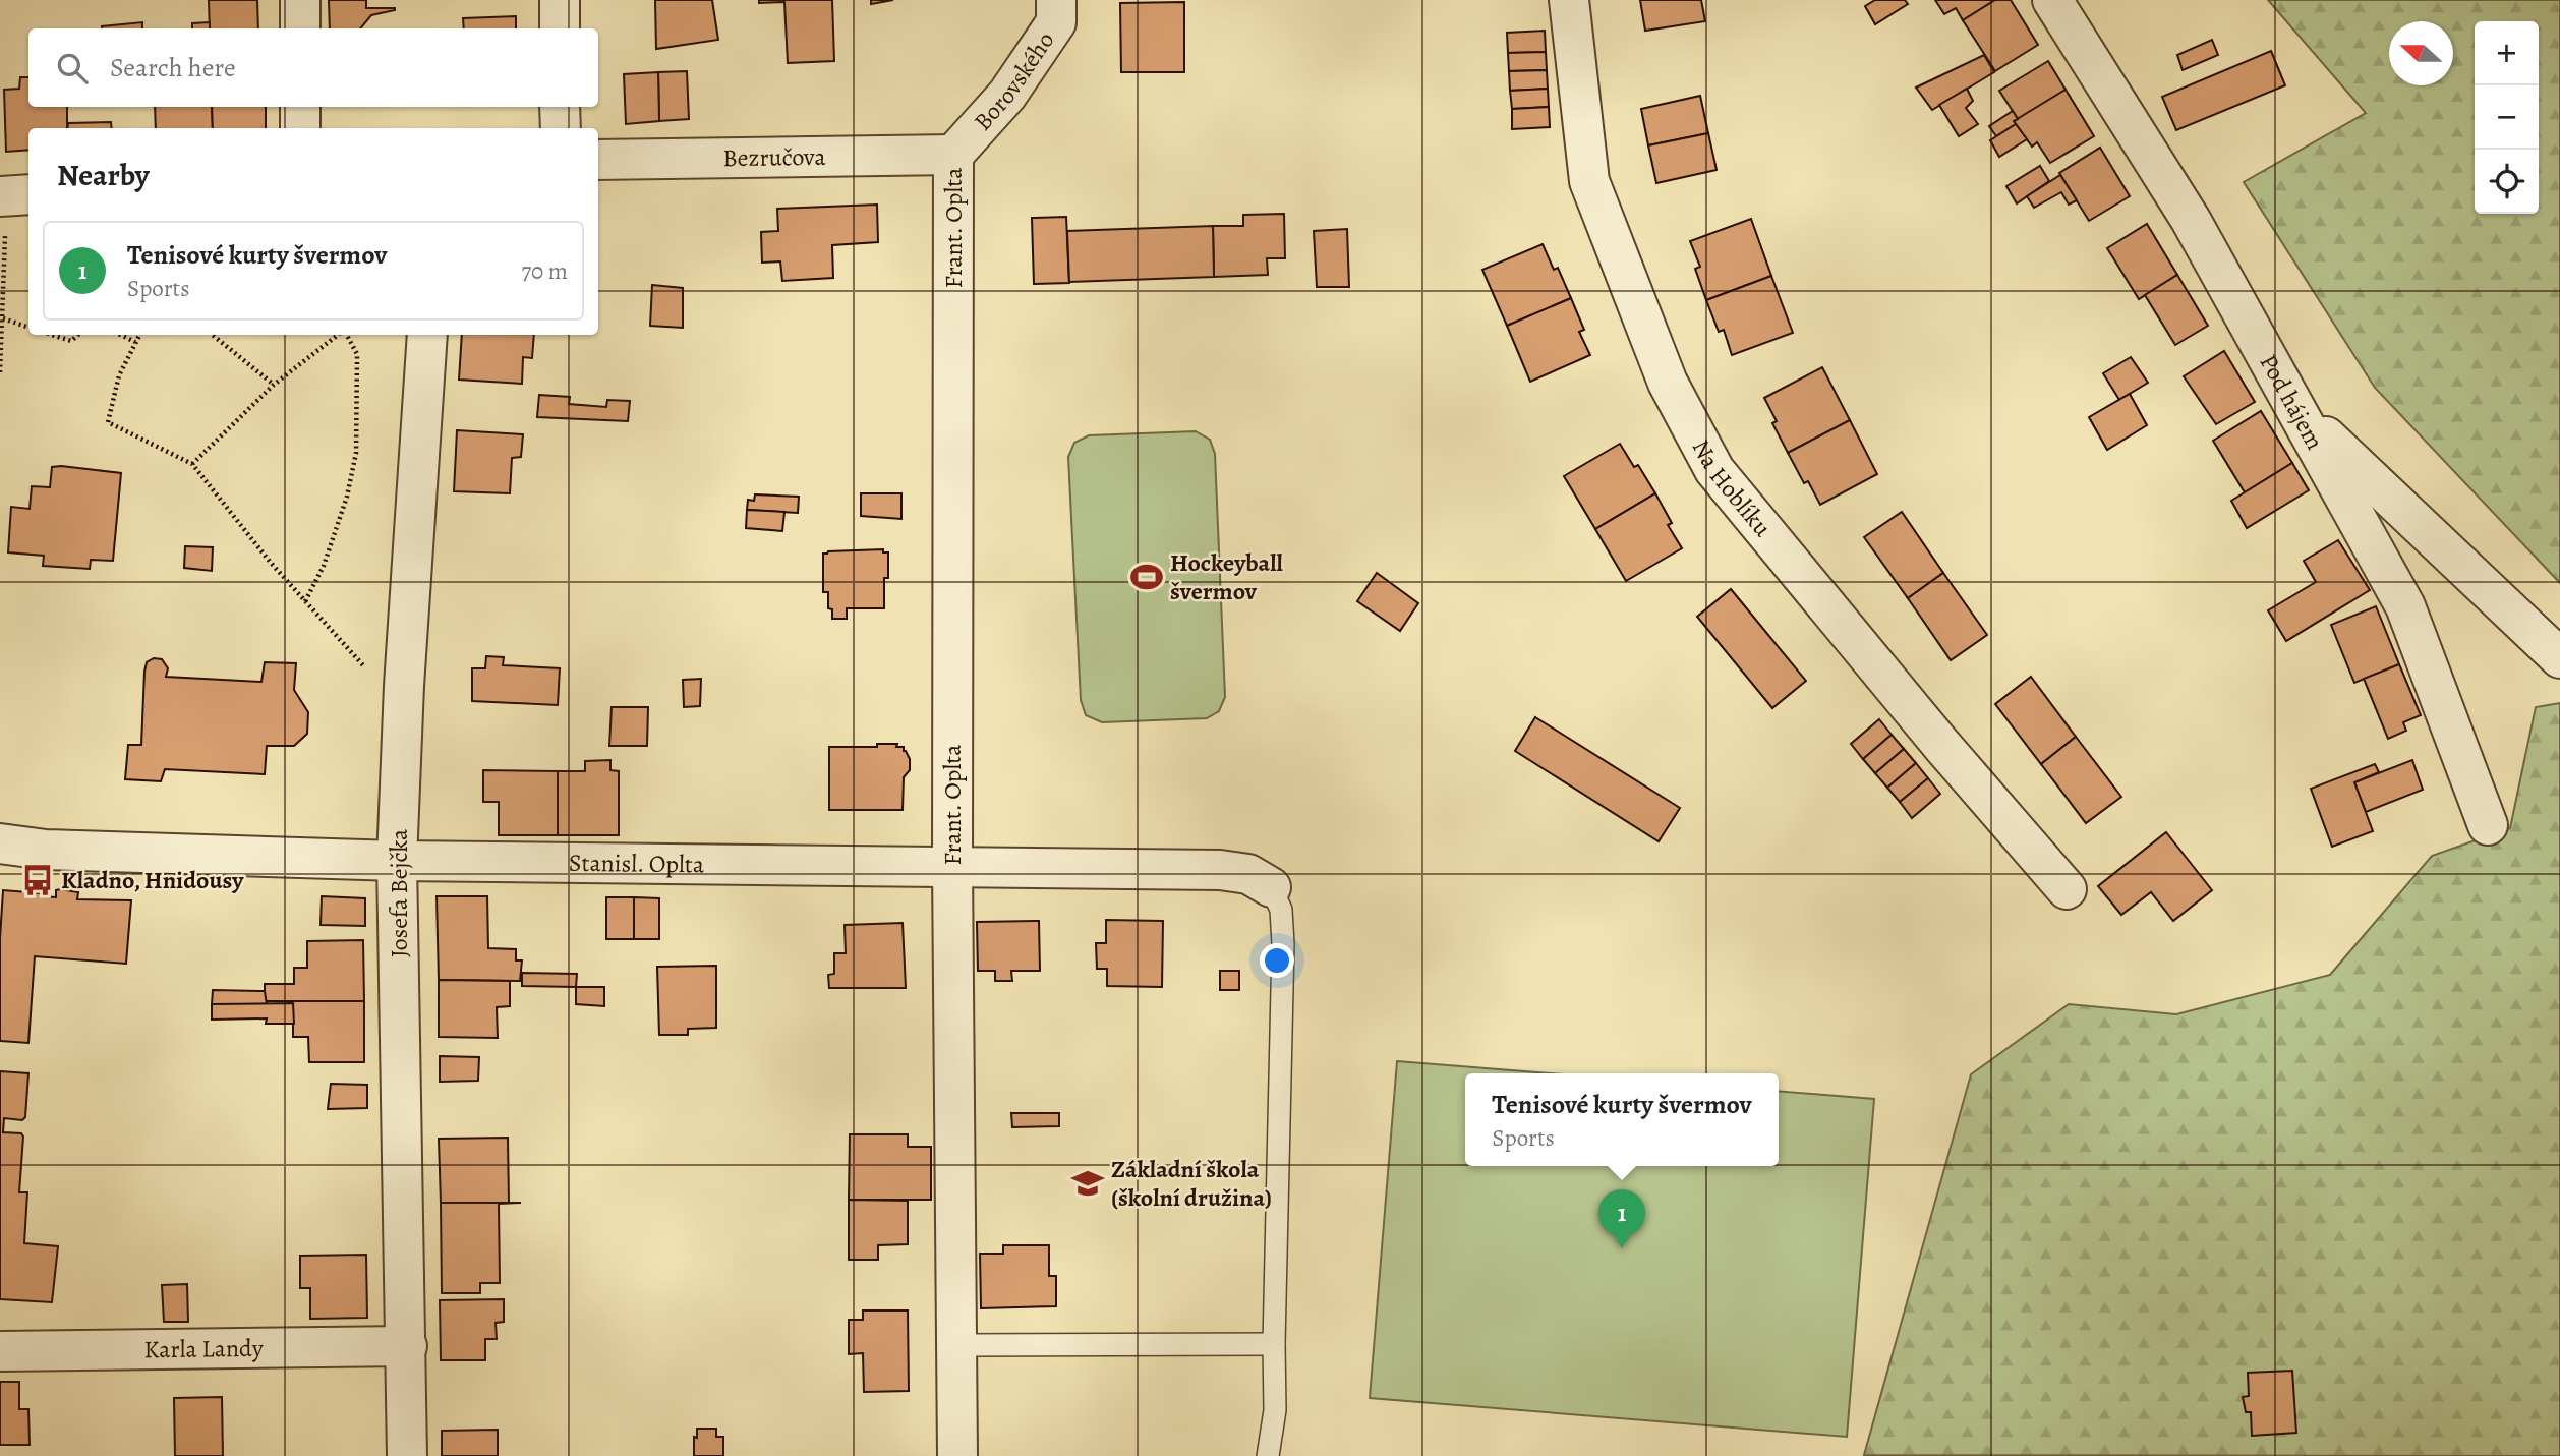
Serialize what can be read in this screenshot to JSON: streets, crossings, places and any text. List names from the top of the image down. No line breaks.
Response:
{"streets":{"street":["Borovského","Bezručova","Frant. Oplta","Pod hájem","Na Hoblíku","Stanisl. Oplta","Josefa Bejčka","Karla Landy"]},"crossings":[["Borovského","Bezručova"],["Borovského","Frant. Oplta"],["Bezručova","Frant. Oplta"],["Frant. Oplta","Stanisl. Oplta"],["Stanisl. Oplta","Josefa Bejčka"],["Josefa Bejčka","Karla Landy"]],"places":{"sports":["Hockeyball švermov"],"bus stop":["Kladno, Hnidousy"],"school or university":["Základní škola (školní družina)"]},"north":"left","page":{"map_buttons":["+","−"],"search":"Search here","heading":"Nearby","list":[{"mark":"1","name":"Tenisové kurty švermov","note":"Sports","value":"70 m"}],"popup":["Tenisové kurty švermov","Sports"],"pins":"1"}}
